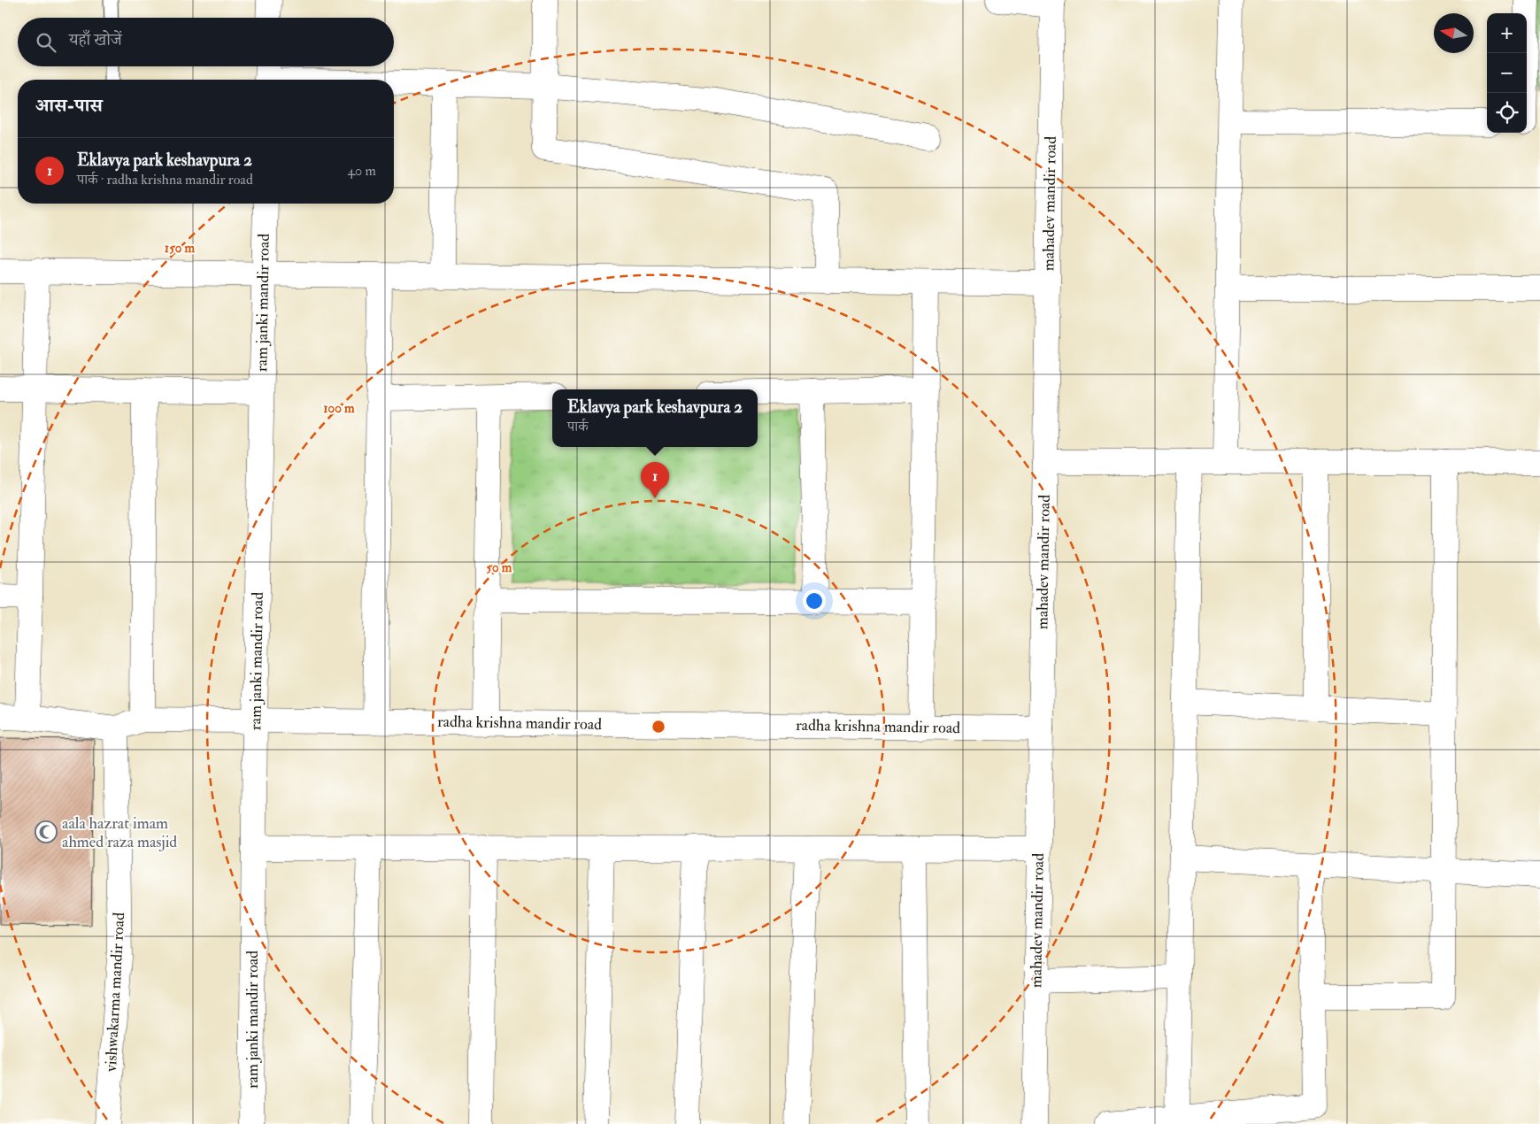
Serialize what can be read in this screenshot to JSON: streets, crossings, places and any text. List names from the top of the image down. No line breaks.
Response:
{"streets":{"street":["mahadev mandir road","ram janki mandir road","radha krishna mandir road","vishwakarma mandir road"]},"crossings":[["mahadev mandir road","radha krishna mandir road"],["ram janki mandir road","radha krishna mandir road"],["radha krishna mandir road","vishwakarma mandir road"]],"places":{"mosque":["aala hazrat imam ahmed raza masjid"]},"north":"left","page":{"map_buttons":["+","−"],"search":"यहाँ खोजें","heading":"आस-पास","list":[{"mark":"1","name":"Eklavya park keshavpura 2","note":"पार्क · radha krishna mandir road","value":"40 m"}],"popup":["Eklavya park keshavpura 2","पार्क"],"pins":"1"},"rings":["150 m","100 m","50 m"]}
